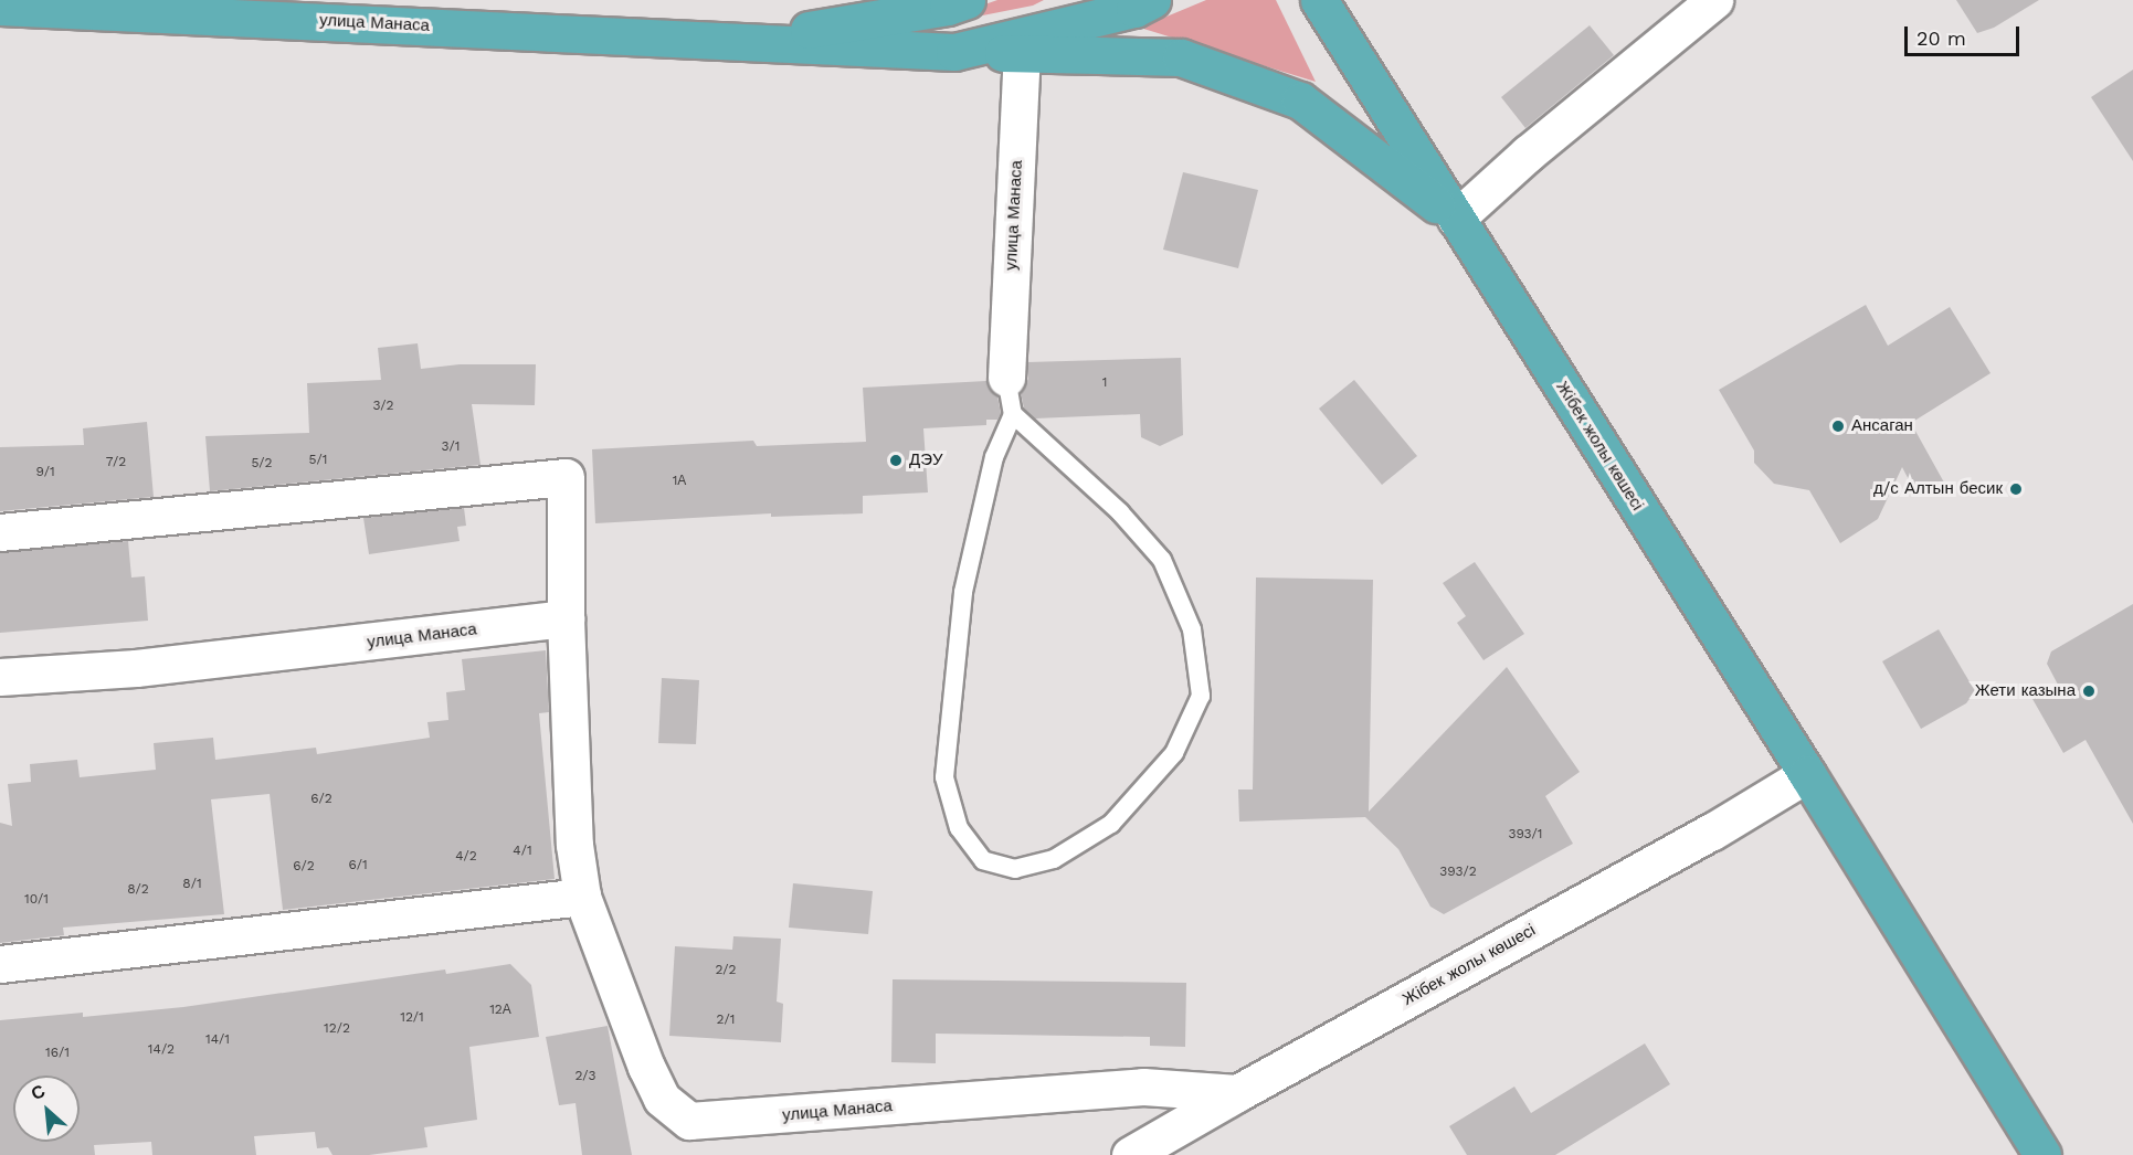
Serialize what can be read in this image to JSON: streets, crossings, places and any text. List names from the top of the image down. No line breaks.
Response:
{"streets":{"highway":["улица Манаса","Жібек жолы көшесі"]},"crossings":[["улица Манаса","Жібек жолы көшесі"]],"places":["Ансаган","ДЭУ","д/с Алтын бесик","Жети казына"],"house_numbers":["1","3/2","3/1","5/1","7/2","5/2","9/1","1А","6/2","393/1","4/1","4/2","6/1","6/2","393/2","8/1","8/2","10/1","2/2","12А","12/1","2/1","12/2","14/1","14/2","16/1","2/3"],"scale_bar":"20 m","north":"top left"}
